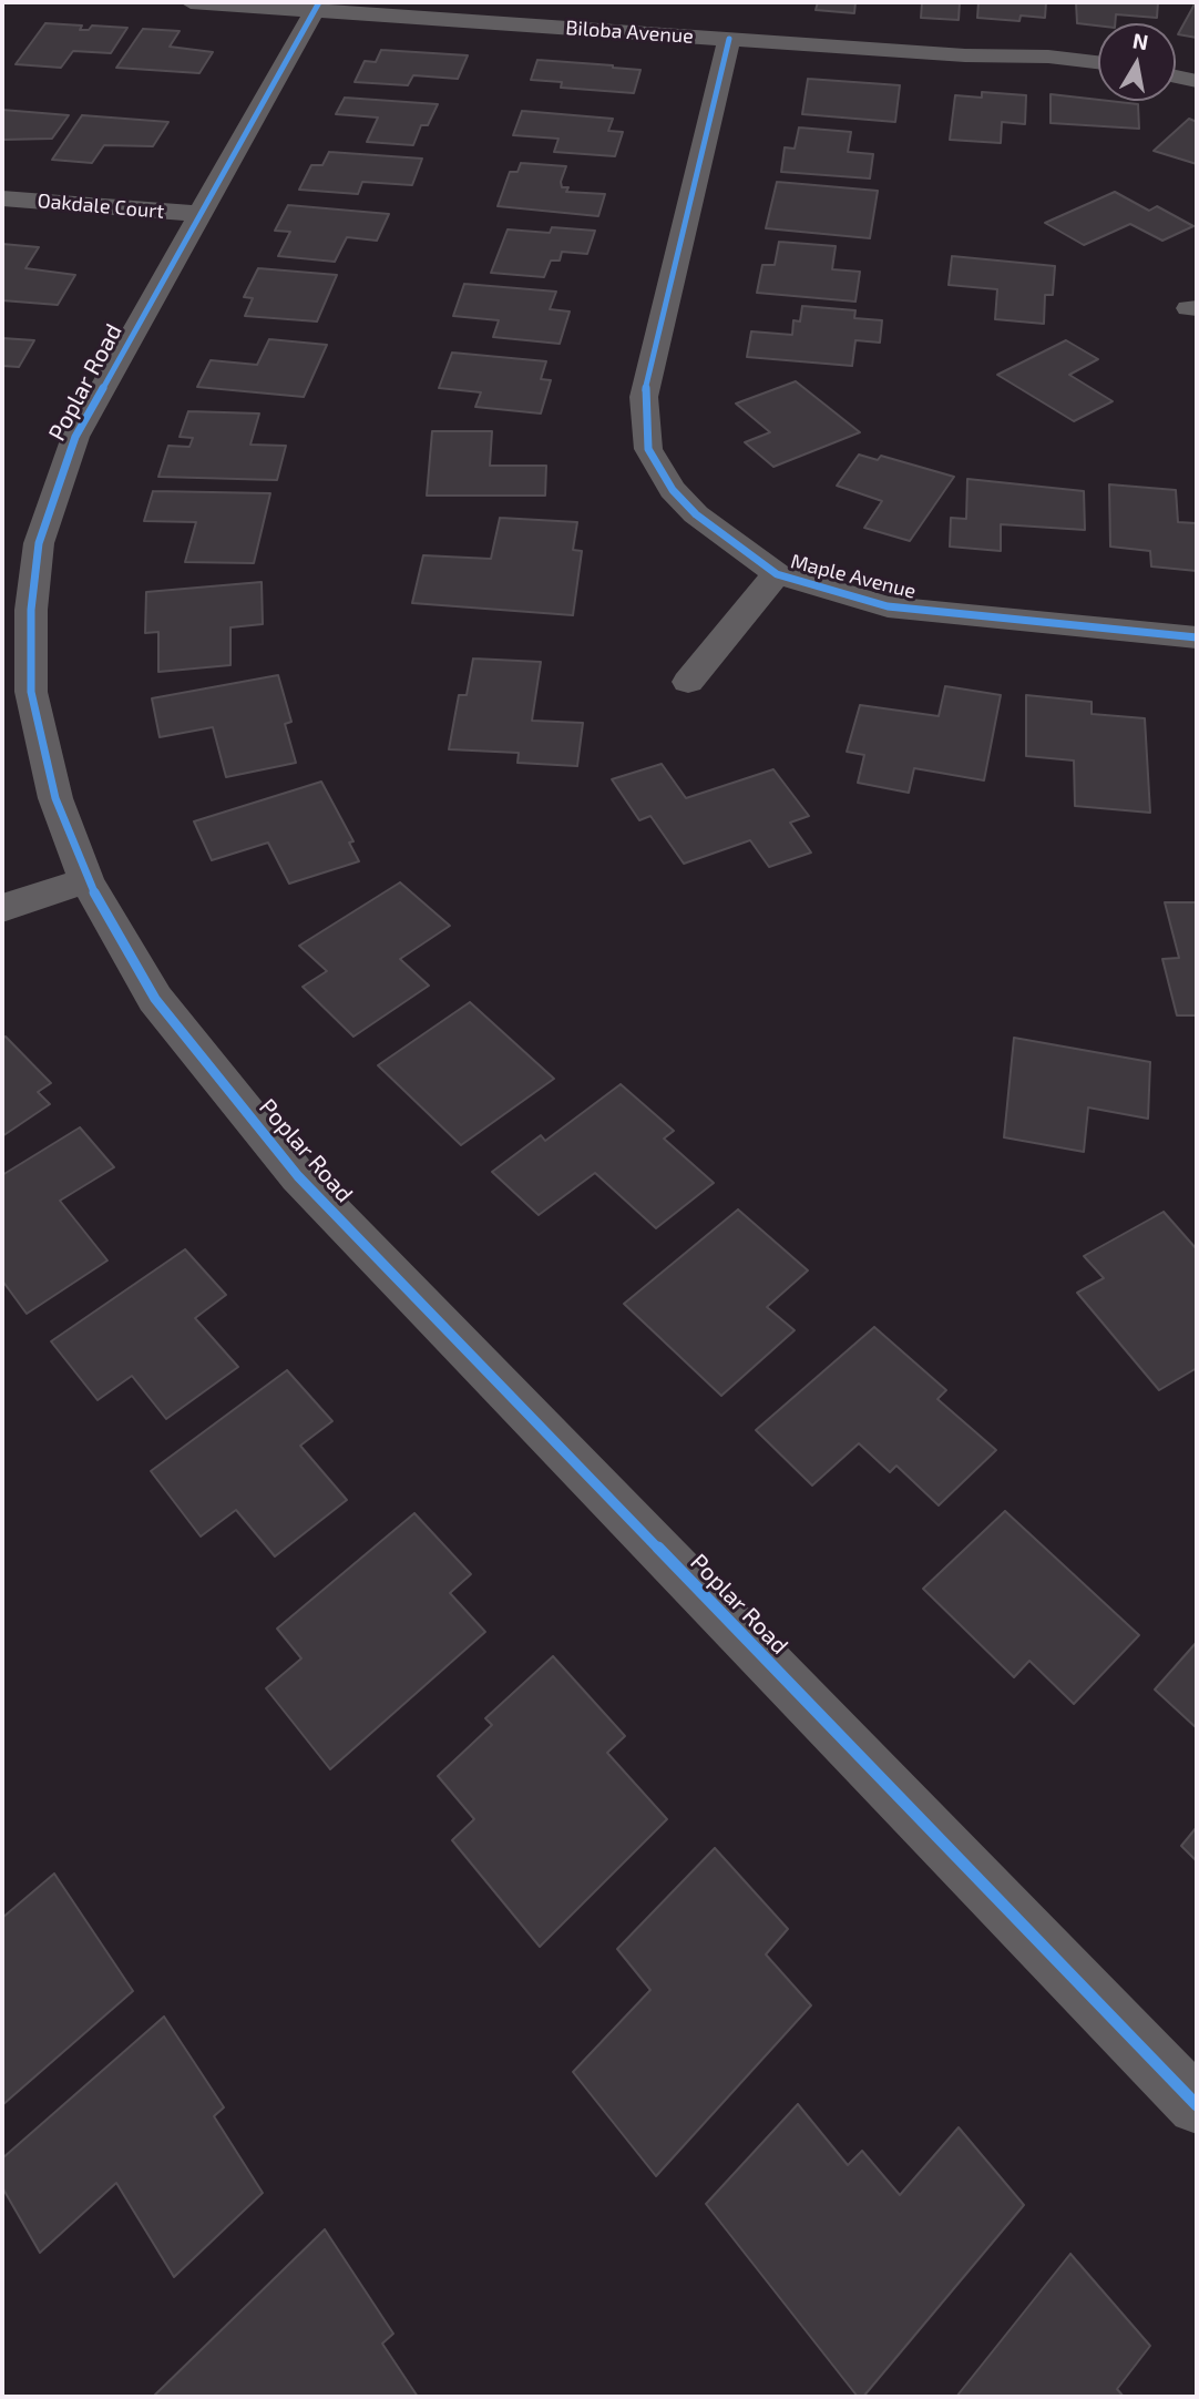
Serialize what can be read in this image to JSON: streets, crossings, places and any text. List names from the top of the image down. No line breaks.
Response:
{"streets":{"street":["Biloba Avenue","Oakdale Court","Poplar Road","Maple Avenue"]},"crossings":[["Biloba Avenue","Poplar Road"],["Biloba Avenue","Maple Avenue"],["Oakdale Court","Poplar Road"]],"north":"top"}
